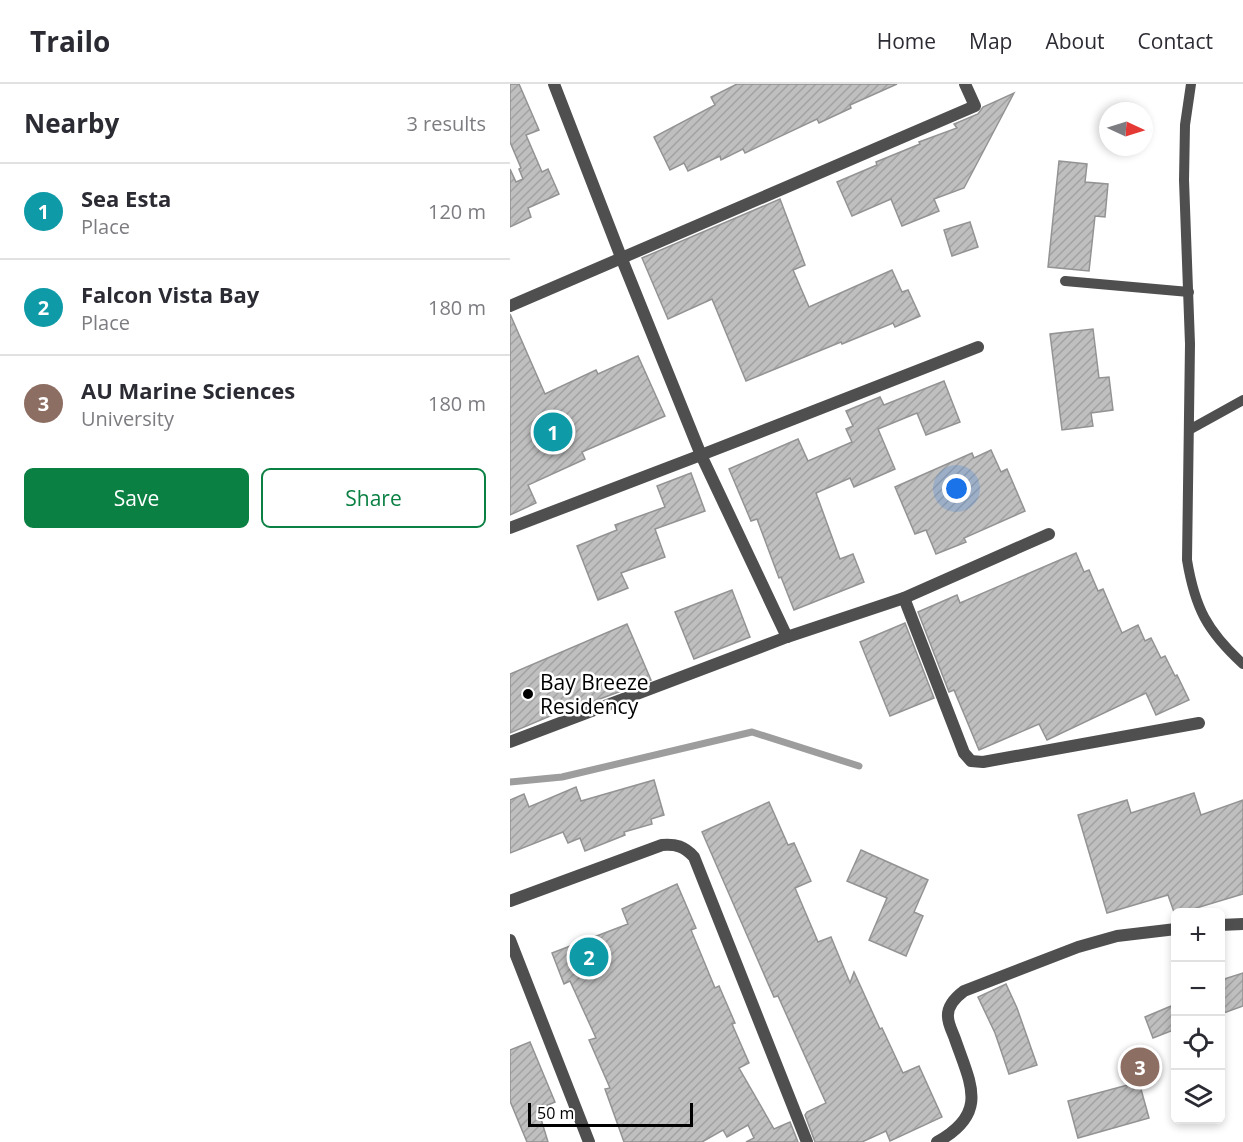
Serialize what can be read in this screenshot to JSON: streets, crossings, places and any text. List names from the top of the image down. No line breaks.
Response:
{"places":["Bay Breeze Residency"],"scale_bar":"50 m","north":"right","page":{"header":"Trailo","nav":["Home","Map","About","Contact"],"heading":["Nearby","3 results"],"list":[{"mark":"1","name":"Sea Esta","note":"Place","value":"120 m"},{"mark":"2","name":"Falcon Vista Bay","note":"Place","value":"180 m"},{"mark":"3","name":"AU Marine Sciences","note":"University","value":"180 m"}],"pins":["1","2","3"],"buttons":["Save","Share"],"map_buttons":["+","−"],"scale":"50 m"}}
